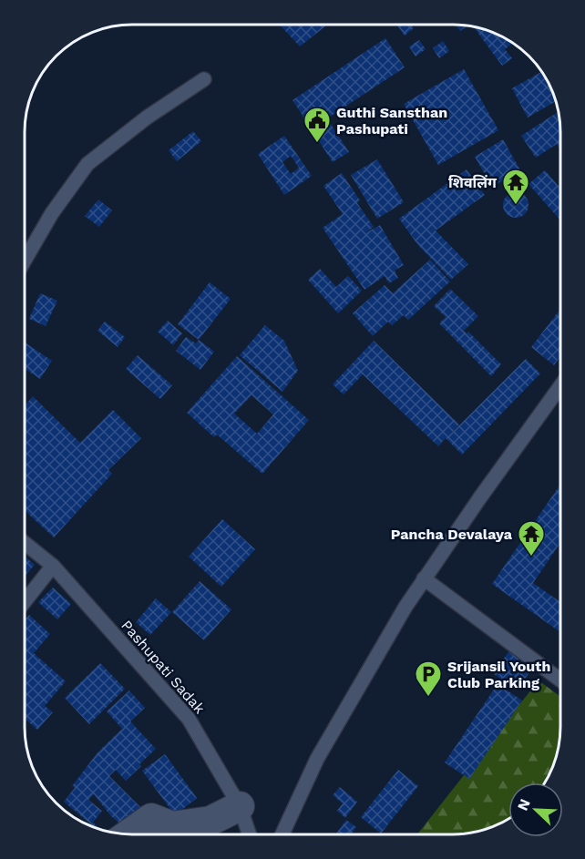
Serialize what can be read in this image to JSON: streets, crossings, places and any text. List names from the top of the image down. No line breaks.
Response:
{"streets":{"lane":["Pashupati Sadak"]},"places":{"public building":["Guthi Sansthan Pashupati"],"temple":["शिवलिंग","Pancha Devalaya"],"parking":["Srijansil Youth Club Parking"]},"north":"top left"}
